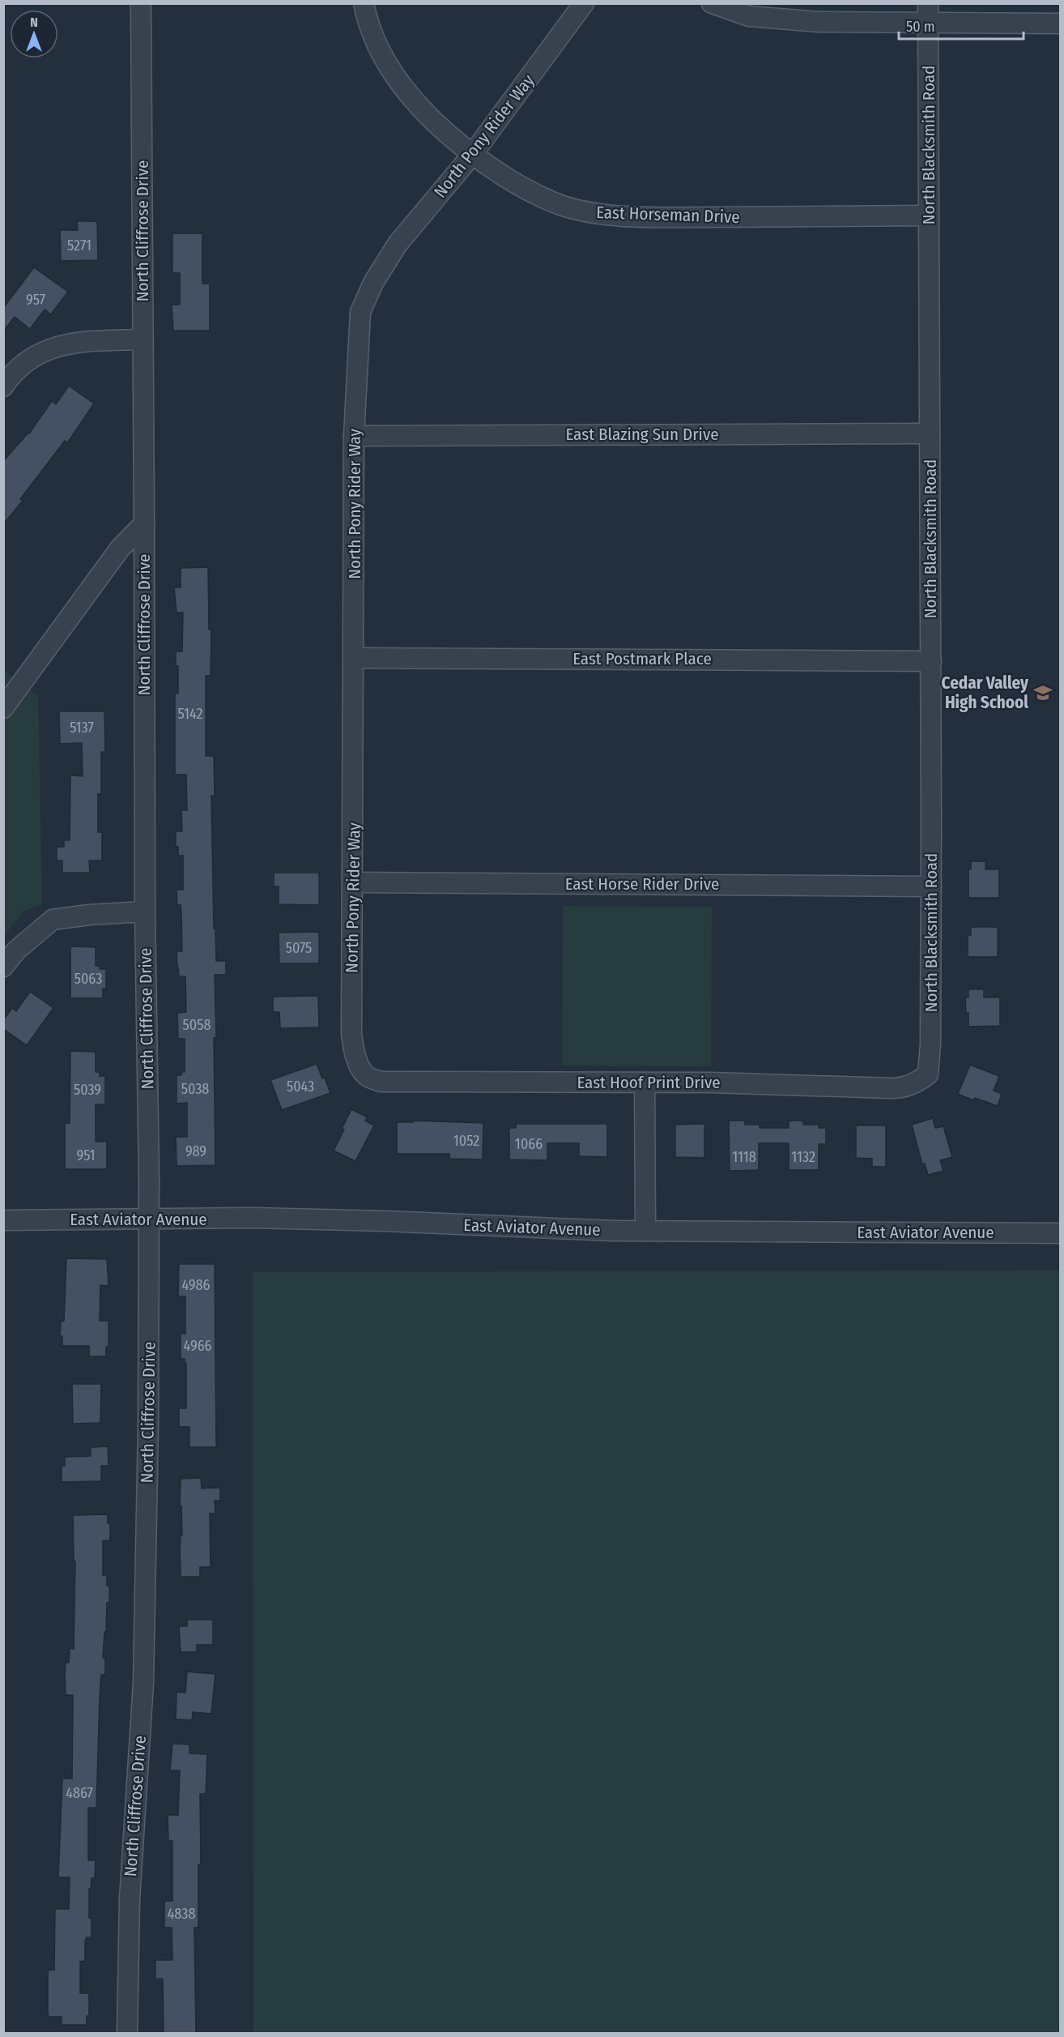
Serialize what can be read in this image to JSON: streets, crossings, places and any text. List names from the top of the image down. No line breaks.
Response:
{"streets":{"street":["North Pony Rider Way","North Blacksmith Road","East Horseman Drive","North Cliffrose Drive","East Blazing Sun Drive","East Postmark Place","East Horse Rider Drive","East Hoof Print Drive","East Aviator Avenue"]},"crossings":[["North Pony Rider Way","East Horseman Drive"],["North Pony Rider Way","East Blazing Sun Drive"],["North Pony Rider Way","East Postmark Place"],["North Pony Rider Way","East Horse Rider Drive"],["North Pony Rider Way","East Hoof Print Drive"],["North Blacksmith Road","East Horseman Drive"],["North Blacksmith Road","East Blazing Sun Drive"],["North Blacksmith Road","East Postmark Place"],["North Blacksmith Road","East Horse Rider Drive"],["North Blacksmith Road","East Hoof Print Drive"],["North Cliffrose Drive","East Aviator Avenue"]],"places":{"school or university":["Cedar Valley High School"]},"house_numbers":["5271","957","5142","5137","5075","5063","5058","5043","5038","5039","1052","1066","989","951","1118","1132","4986","4966","4867","4838"],"scale_bar":"50 m","north":"top"}
